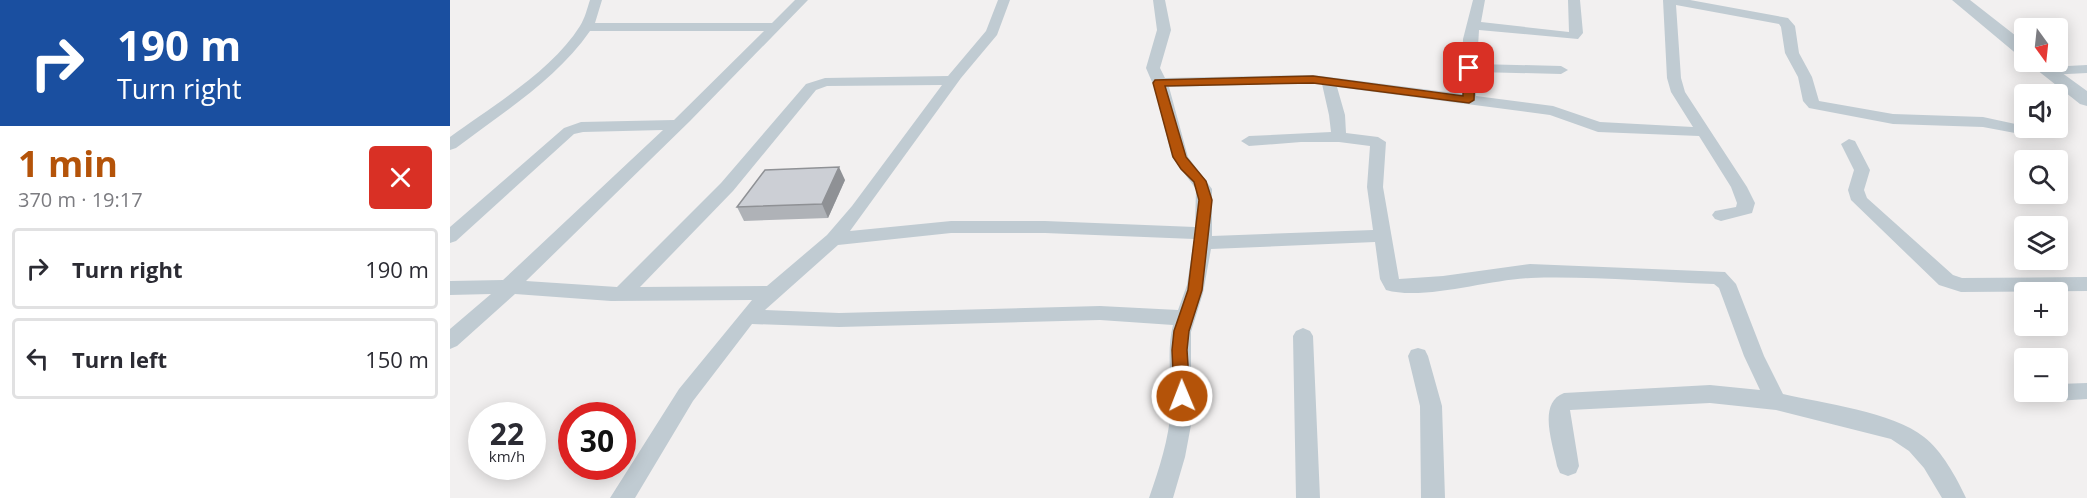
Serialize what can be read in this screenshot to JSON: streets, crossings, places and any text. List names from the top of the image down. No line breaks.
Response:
{"north":"bottom","page":{"turn":["190 m","Turn right"],"map_buttons":["+","−"],"heading":["1 min","370 m · 19:17"],"list":[{"name":"Turn right","value":"190 m"},{"name":"Turn left","value":"150 m"}],"speed":"22 km/h","limit":"30"}}
